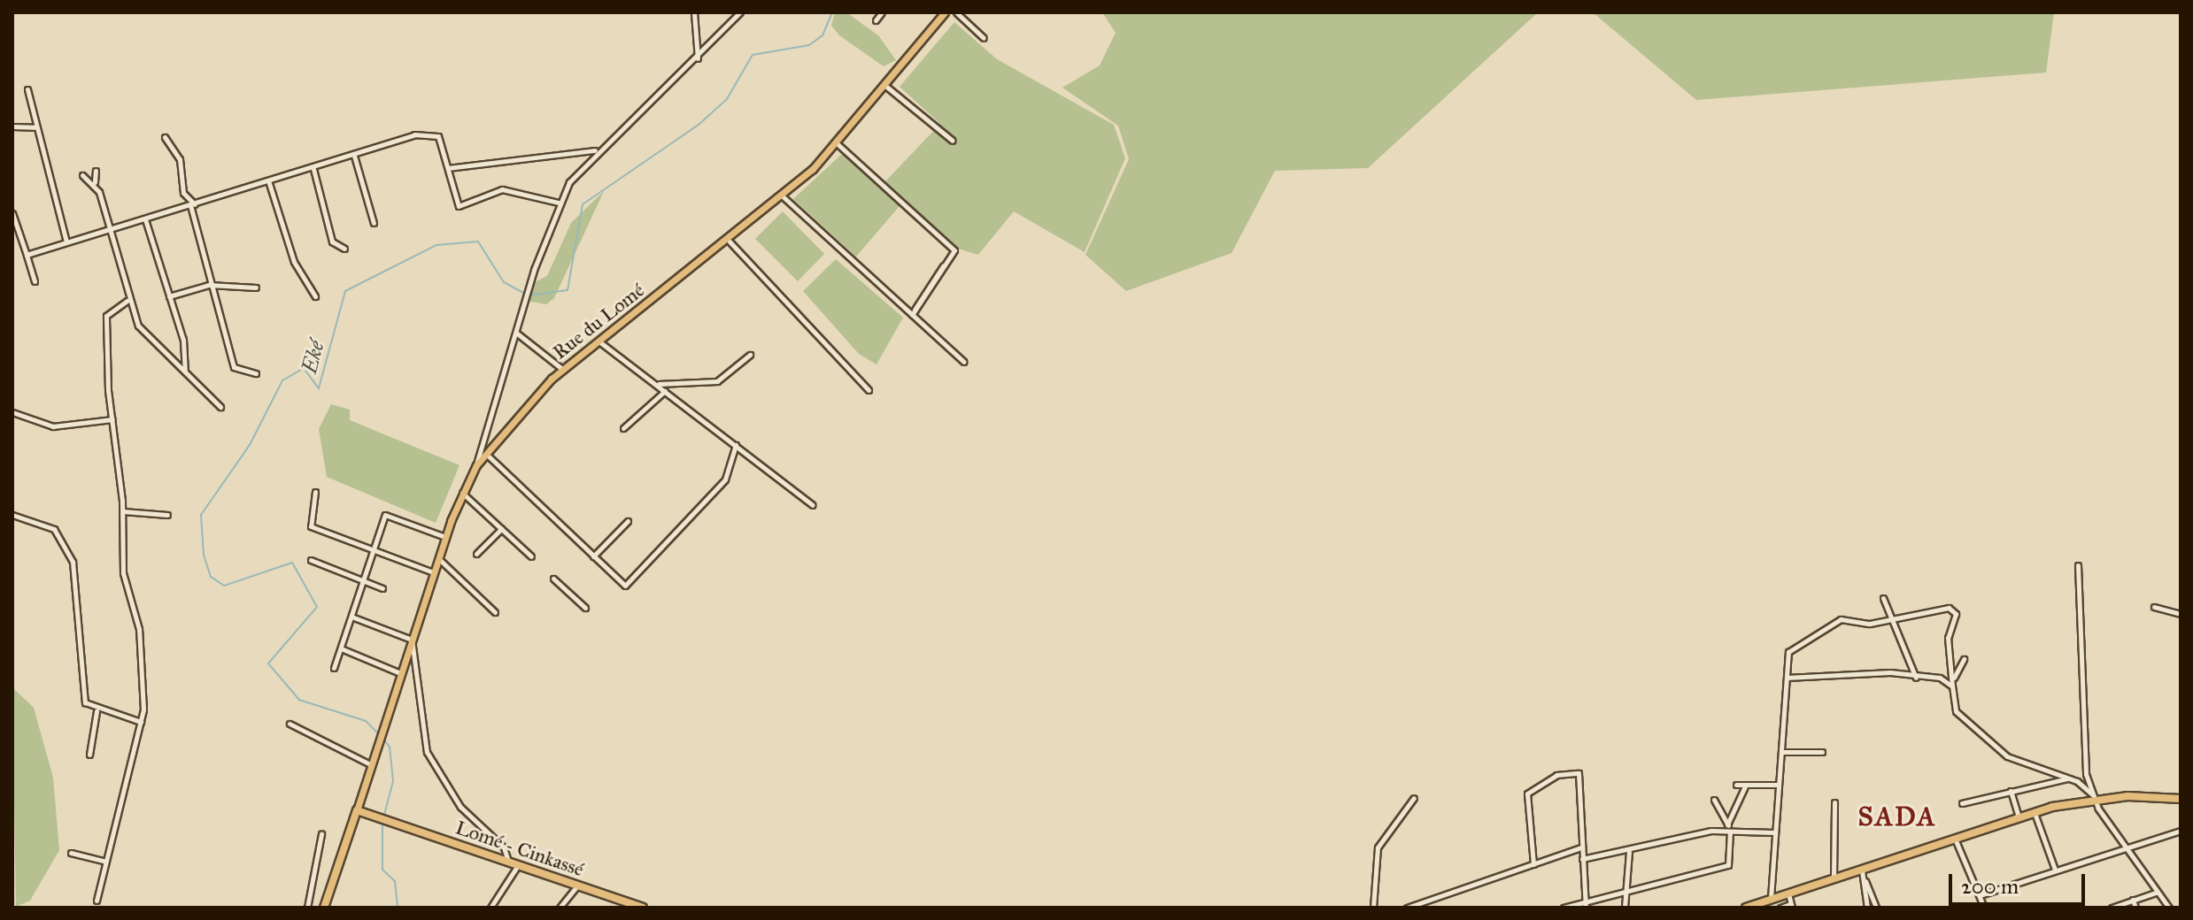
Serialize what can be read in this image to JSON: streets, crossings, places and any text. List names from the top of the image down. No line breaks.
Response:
{"streets":{"highway":["Lomé - Cinkassé"],"main road":["Rue du Lomé"]},"crossings":[["Rue du Lomé","Lomé - Cinkassé"]],"districts":["SADA"],"water":["Eké"],"scale_bar":"200 m"}
